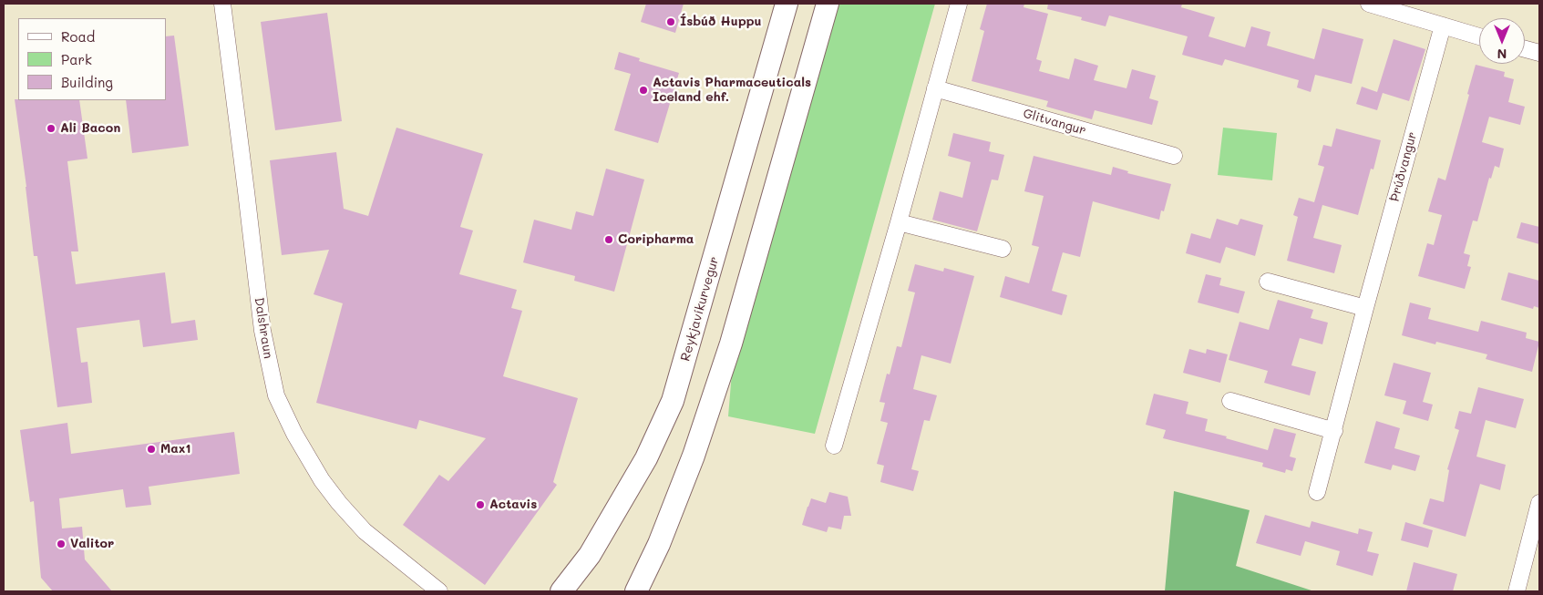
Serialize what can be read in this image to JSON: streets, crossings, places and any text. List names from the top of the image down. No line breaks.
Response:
{"streets":{"main road":["Reykjavíkurvegur"],"street":["Glitvangur","Þrúðvangur","Dalshraun"]},"places":["Ísbúð Huppu","Actavis Pharmaceuticals Iceland ehf.","Ali Bacon","Coripharma","Max1","Actavis","Valitor"],"legend":["Road","Park","Building"],"north":"bottom"}
